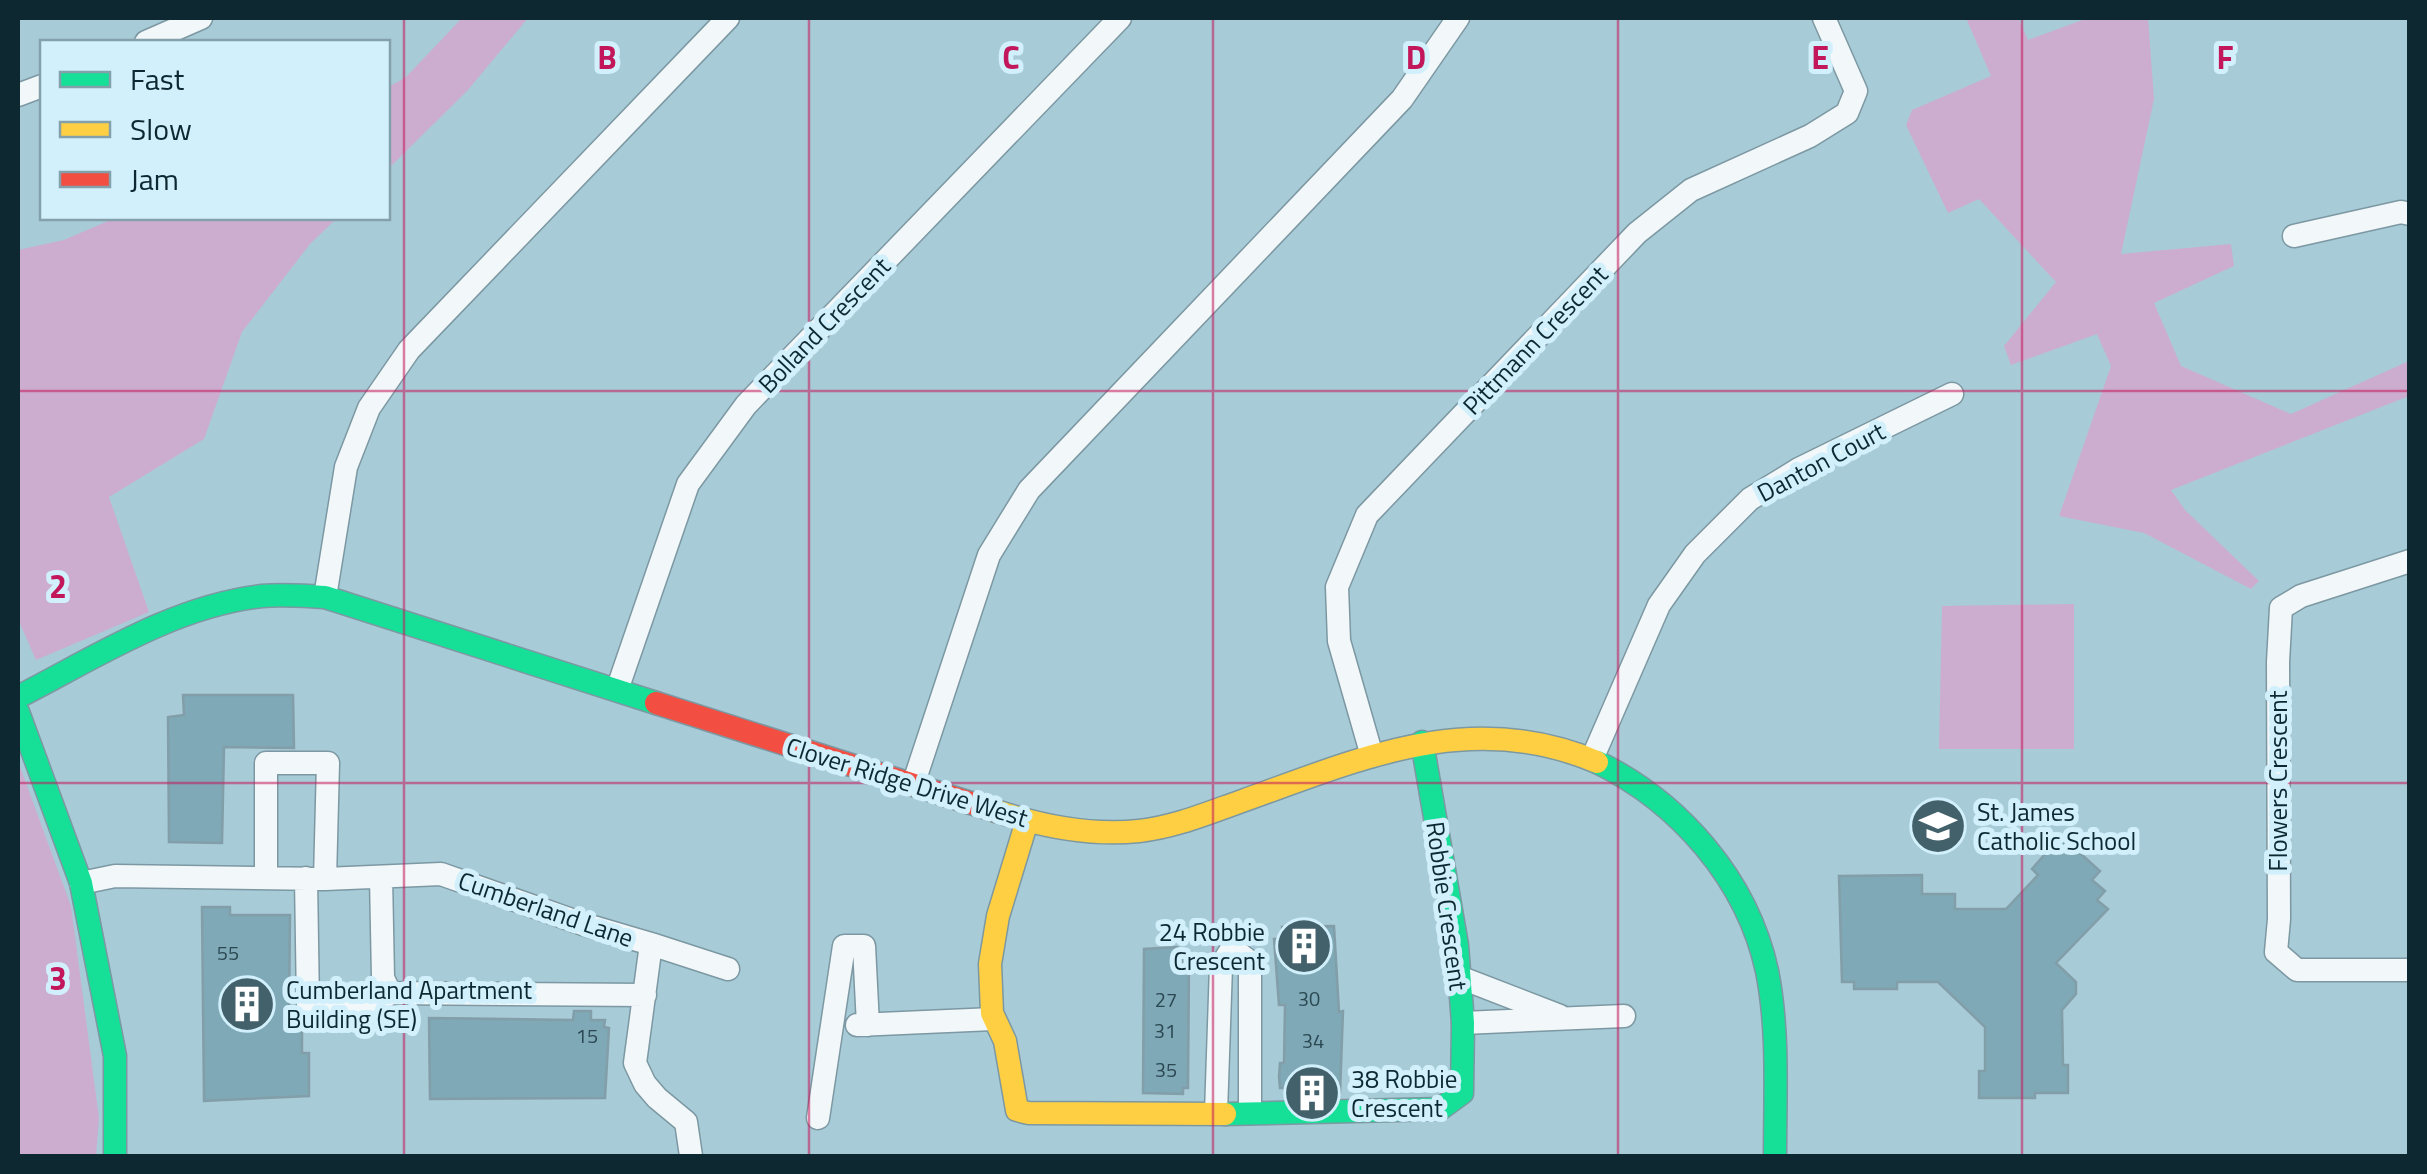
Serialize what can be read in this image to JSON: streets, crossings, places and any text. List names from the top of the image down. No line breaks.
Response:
{"streets":{"street":["Bolland Crescent","Pittmann Crescent","Danton Court","Flowers Crescent","Clover Ridge Drive West","Robbie Crescent","Cumberland Lane"]},"crossings":[["Bolland Crescent","Clover Ridge Drive West"],["Pittmann Crescent","Clover Ridge Drive West"],["Danton Court","Clover Ridge Drive West"],["Clover Ridge Drive West","Robbie Crescent"]],"places":{"school or university":["St. James Catholic School"],"building":["24 Robbie Crescent","Cumberland Apartment Building (SE)","38 Robbie Crescent"]},"house_numbers":["55","30","27","31","15","34","35"],"legend":["Fast","Slow","Jam"],"grid":{"columns":["B","C","D","E","F"],"rows":["2","3"]}}
